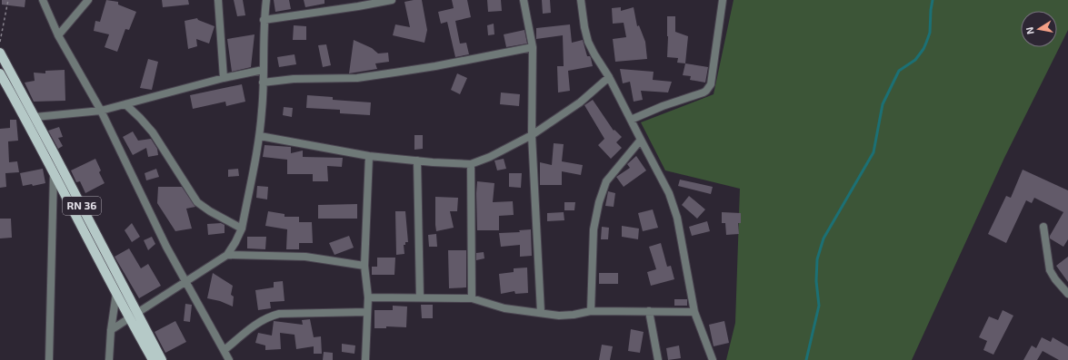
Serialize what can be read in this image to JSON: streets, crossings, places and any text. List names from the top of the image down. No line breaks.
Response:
{"streets":{"main road":["RN 36"]},"north":"left"}
